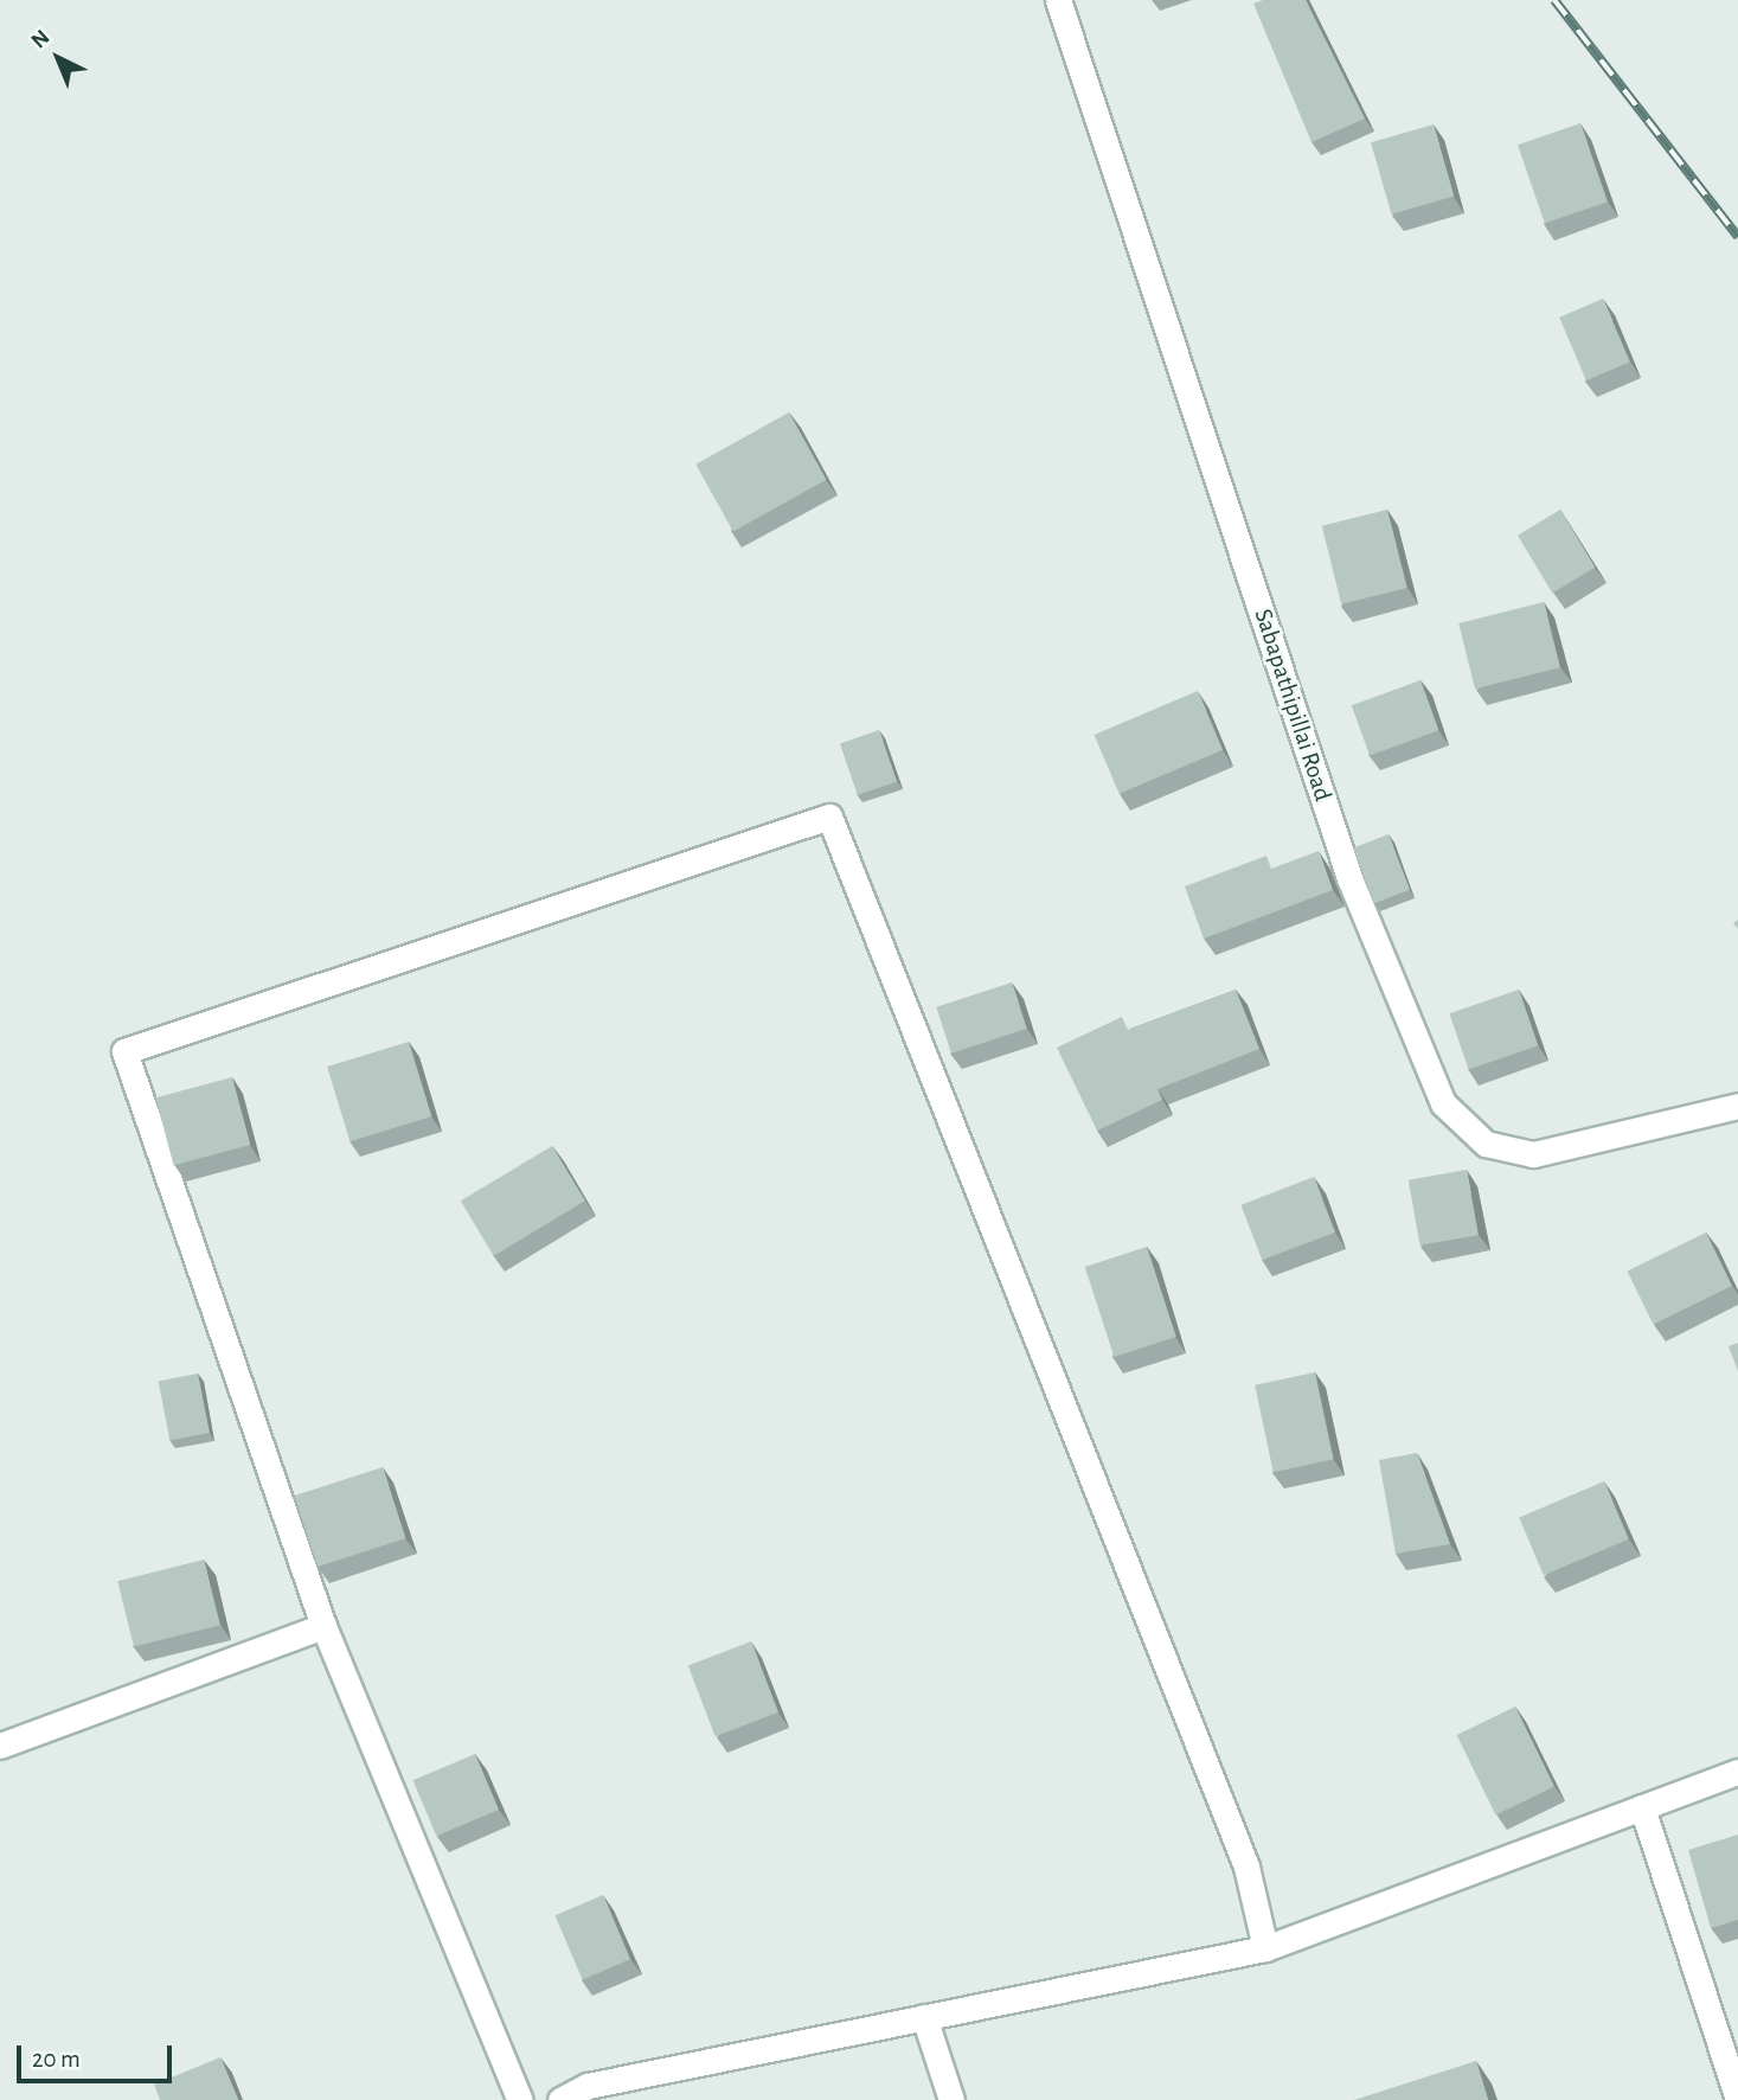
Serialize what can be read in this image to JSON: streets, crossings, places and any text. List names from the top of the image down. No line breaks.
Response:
{"streets":{"street":["Sabapathipillai Road"]},"scale_bar":"20 m","north":"top left"}
